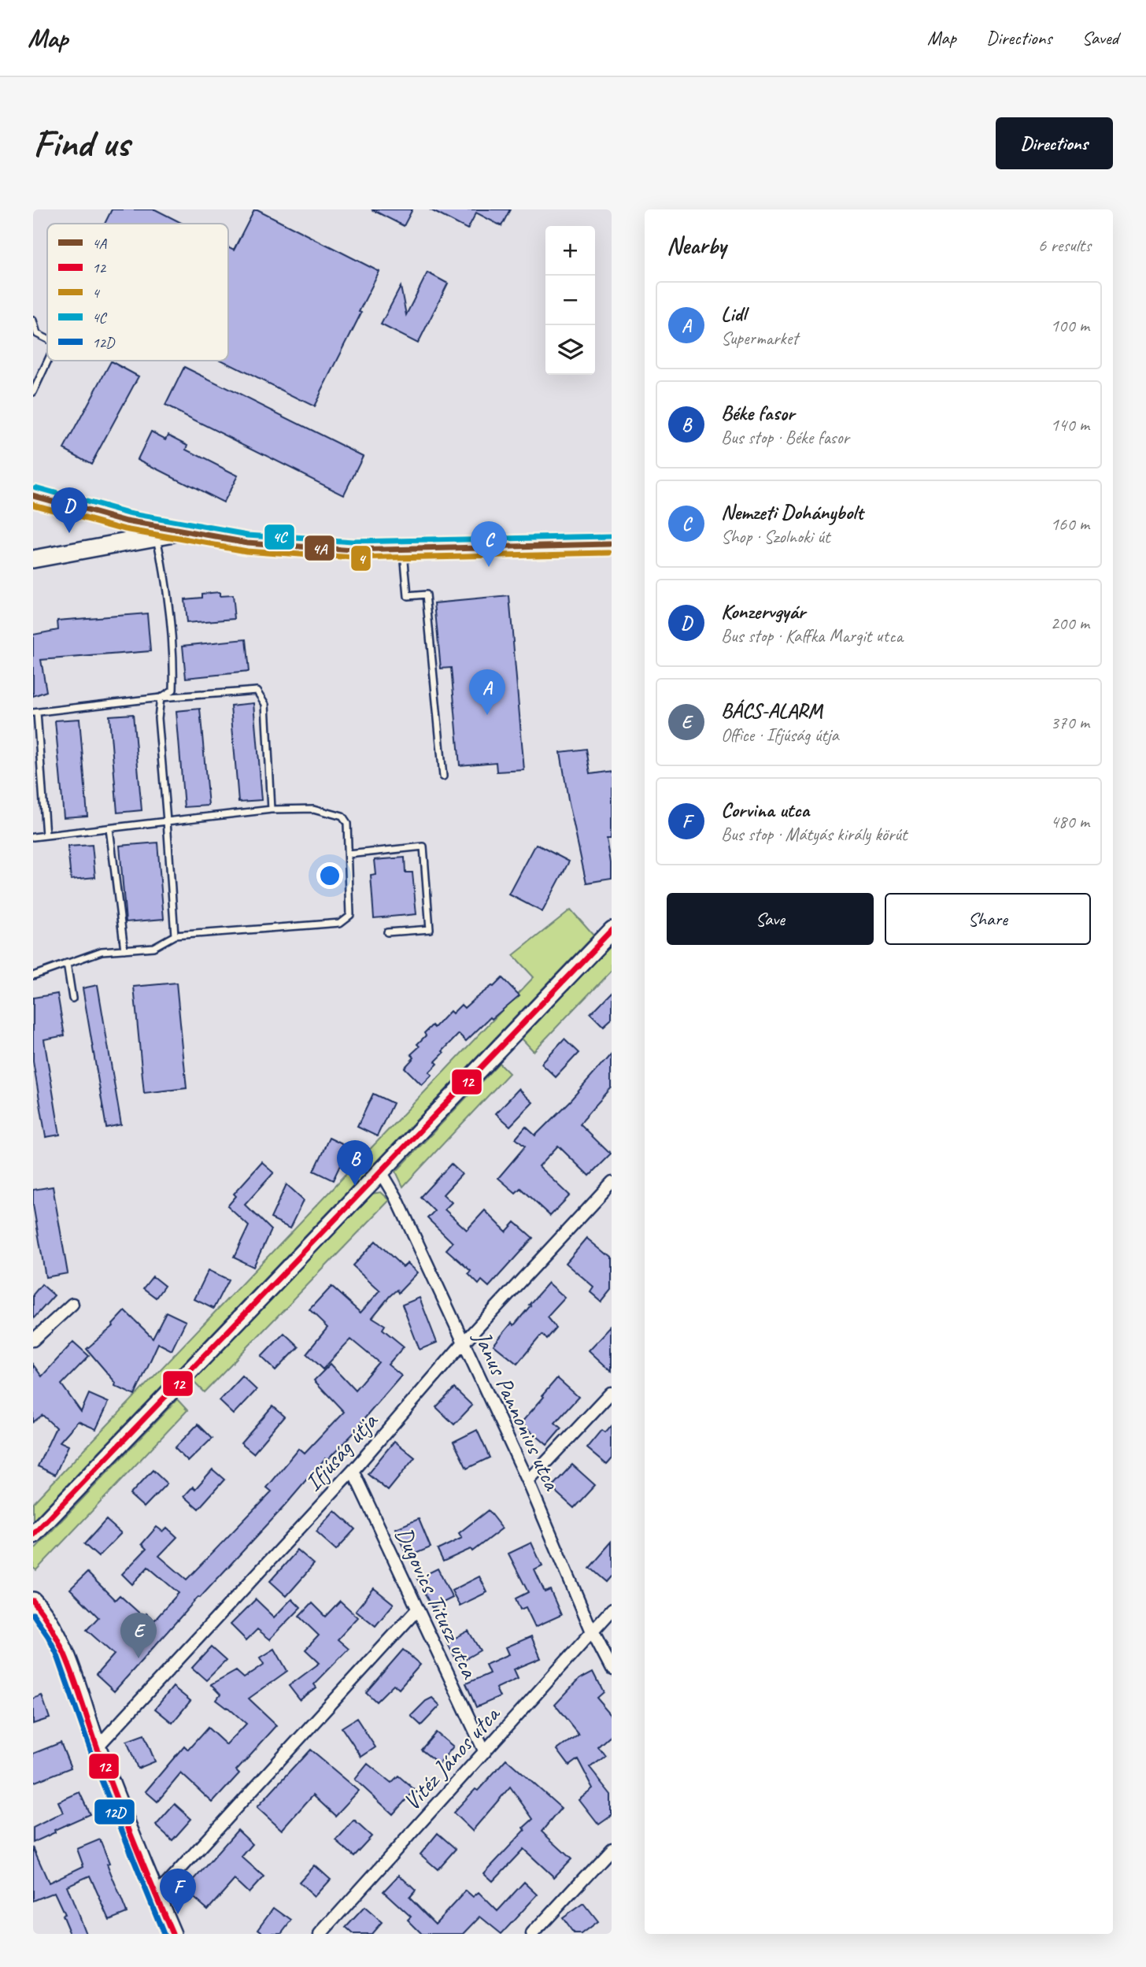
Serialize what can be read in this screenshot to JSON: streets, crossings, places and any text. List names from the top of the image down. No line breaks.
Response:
{"streets":{"street":["Janus Pannonius utca","Ifjúság útja","Dugovics Titusz utca","Vitéz János utca"]},"crossings":[["Janus Pannonius utca","Ifjúság útja"],["Janus Pannonius utca","Vitéz János utca"],["Ifjúság útja","Dugovics Titusz utca"],["Dugovics Titusz utca","Vitéz János utca"]],"lines":["transit line 4C","transit line 4A","transit line 4","transit line 12","transit line 12D"],"legend":["4A","12","4","4C","12D"],"page":{"header":"Map","nav":["Map","Directions","Saved"],"buttons":["Directions",["Save","Share"]],"title":"Find us","heading":["Nearby","6 results"],"map_buttons":["+","−"],"list":[{"mark":"A","name":"Lidl","note":"Supermarket","value":"100 m"},{"mark":"B","name":"Béke fasor","note":"Bus stop · Béke fasor","value":"140 m"},{"mark":"C","name":"Nemzeti Dohánybolt","note":"Shop · Szolnoki út","value":"160 m"},{"mark":"D","name":"Konzervgyár","note":"Bus stop · Kaffka Margit utca","value":"200 m"},{"mark":"E","name":"BÁCS-ALARM","note":"Office · Ifjúság útja","value":"370 m"},{"mark":"F","name":"Corvina utca","note":"Bus stop · Mátyás király körút","value":"480 m"}],"pins":["D","C","A","B","E","F"]}}
